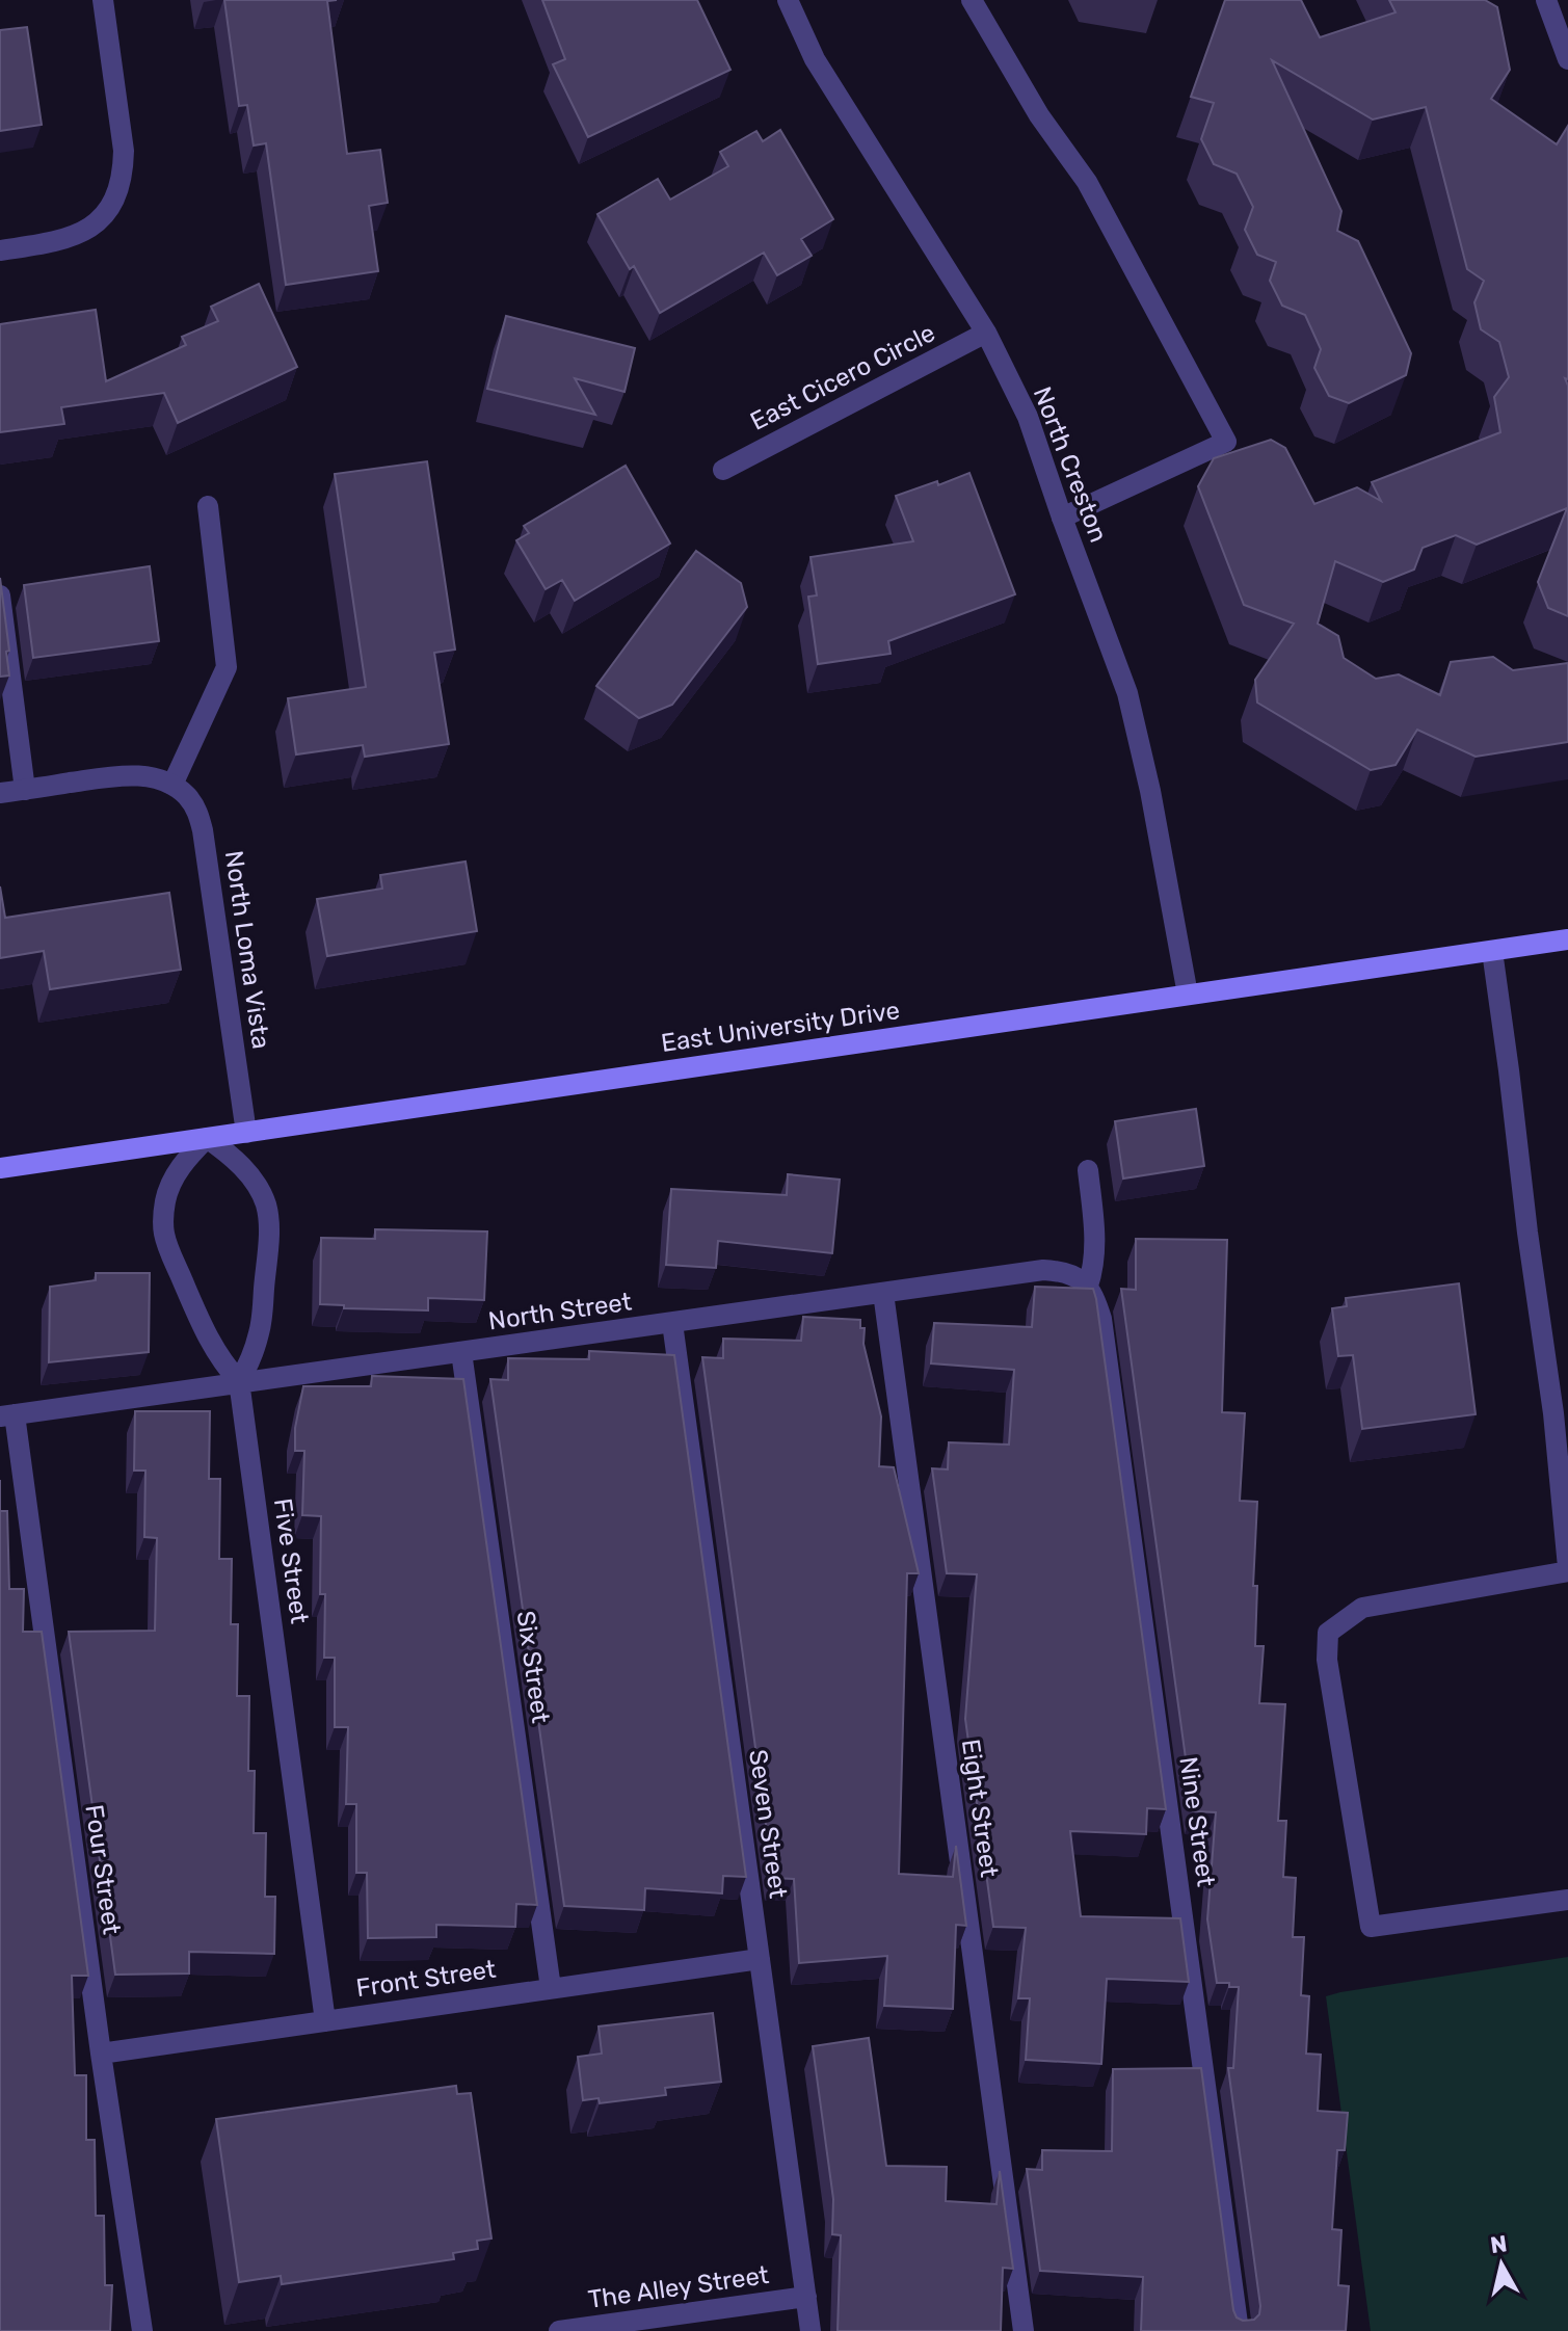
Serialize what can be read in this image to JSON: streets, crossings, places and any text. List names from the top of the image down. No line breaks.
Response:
{"streets":{"main road":["East University Drive"],"street":["East Cicero Circle","North Creston","North Loma Vista","North Street","Five Street","Six Street","Eight Street","Nine Street","Seven Street","Four Street","Front Street","The Alley Street"]},"crossings":[["East Cicero Circle","North Creston"],["North Creston","East University Drive"],["North Loma Vista","East University Drive"],["East University Drive","Five Street"],["North Street","Five Street"],["North Street","Six Street"],["North Street","Eight Street"],["North Street","Nine Street"],["North Street","Seven Street"],["North Street","Four Street"],["Five Street","Front Street"],["Six Street","Front Street"],["Seven Street","Front Street"],["Seven Street","The Alley Street"],["Four Street","Front Street"]],"north":"top"}
